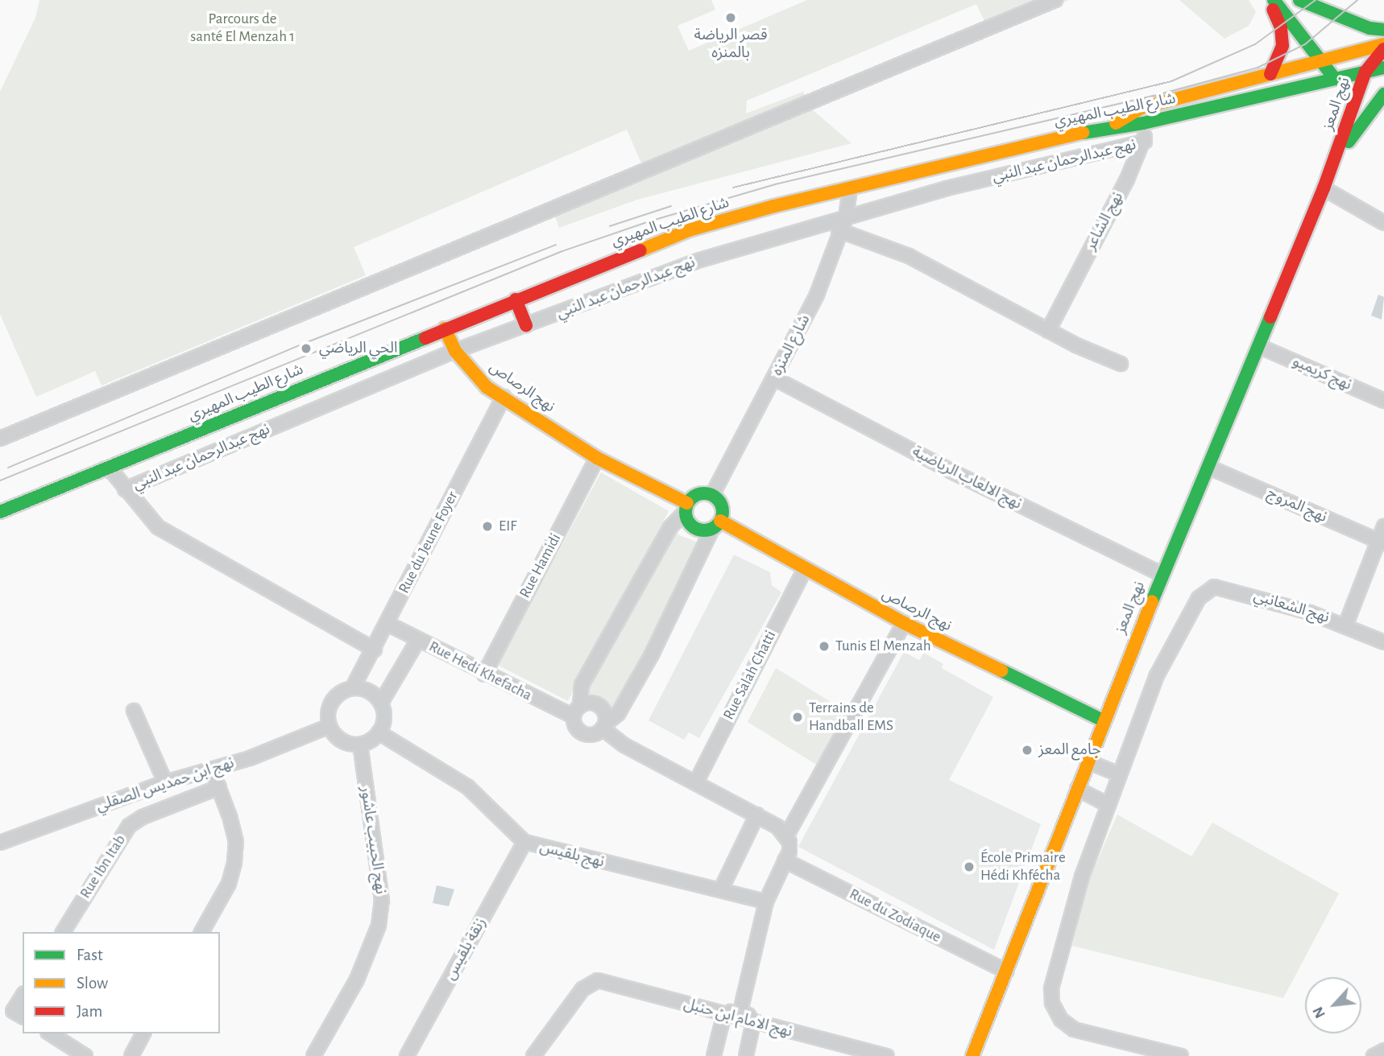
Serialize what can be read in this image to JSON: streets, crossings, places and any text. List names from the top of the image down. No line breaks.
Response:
{"streets":{"street":["نهج المعز","شارع الطيب المهيري","نهج عبدالرحمان عبد النبي","نهج الشاعر","شارع المنزه","نهج كريميو","نهج الرصاص","نهج الالعاب الرياضية","نهج المروج","Rue du Jeune Foyer","Rue Hamidi","نهج الشعانبي","Rue Hedi Khefacha","Rue Salah Chatti","نهج ابن حمديس الصقلي","نهج الحبيب عاشور","نهج بلقيس","Rue Ibn Itab","Rue du Zodiaque","زنقة بلقيس","نهج الامام ابن حنبل"]},"crossings":[["نهج المعز","شارع الطيب المهيري"],["نهج المعز","نهج كريميو"],["نهج المعز","نهج الرصاص"],["نهج المعز","نهج الالعاب الرياضية"],["نهج المعز","نهج المروج"],["نهج المعز","Rue du Zodiaque"],["شارع الطيب المهيري","شارع المنزه"],["شارع الطيب المهيري","نهج الرصاص"],["نهج عبدالرحمان عبد النبي","نهج الشاعر"],["نهج عبدالرحمان عبد النبي","شارع المنزه"],["نهج عبدالرحمان عبد النبي","نهج الرصاص"],["شارع المنزه","نهج الرصاص"],["شارع المنزه","نهج الالعاب الرياضية"],["نهج الرصاص","Rue du Jeune Foyer"],["نهج الرصاص","Rue Hamidi"],["نهج الرصاص","Rue Salah Chatti"],["Rue du Jeune Foyer","Rue Hedi Khefacha"],["Rue du Jeune Foyer","نهج ابن حمديس الصقلي"],["Rue du Jeune Foyer","نهج الحبيب عاشور"],["Rue du Jeune Foyer","نهج بلقيس"],["Rue Hamidi","Rue Hedi Khefacha"],["نهج ابن حمديس الصقلي","نهج الحبيب عاشور"],["نهج ابن حمديس الصقلي","نهج بلقيس"],["نهج الحبيب عاشور","نهج بلقيس"],["نهج بلقيس","زنقة بلقيس"]],"parks":["Parcours de santé El Menzah 1"],"places":["قصر الرياضة بالمنزه","الحي الرياضي","EIF","Tunis El Menzah","Terrains de Handball EMS","جامع المعز","École Primaire Hédi Khfécha"],"legend":["Fast","Slow","Jam"],"north":"bottom left"}
